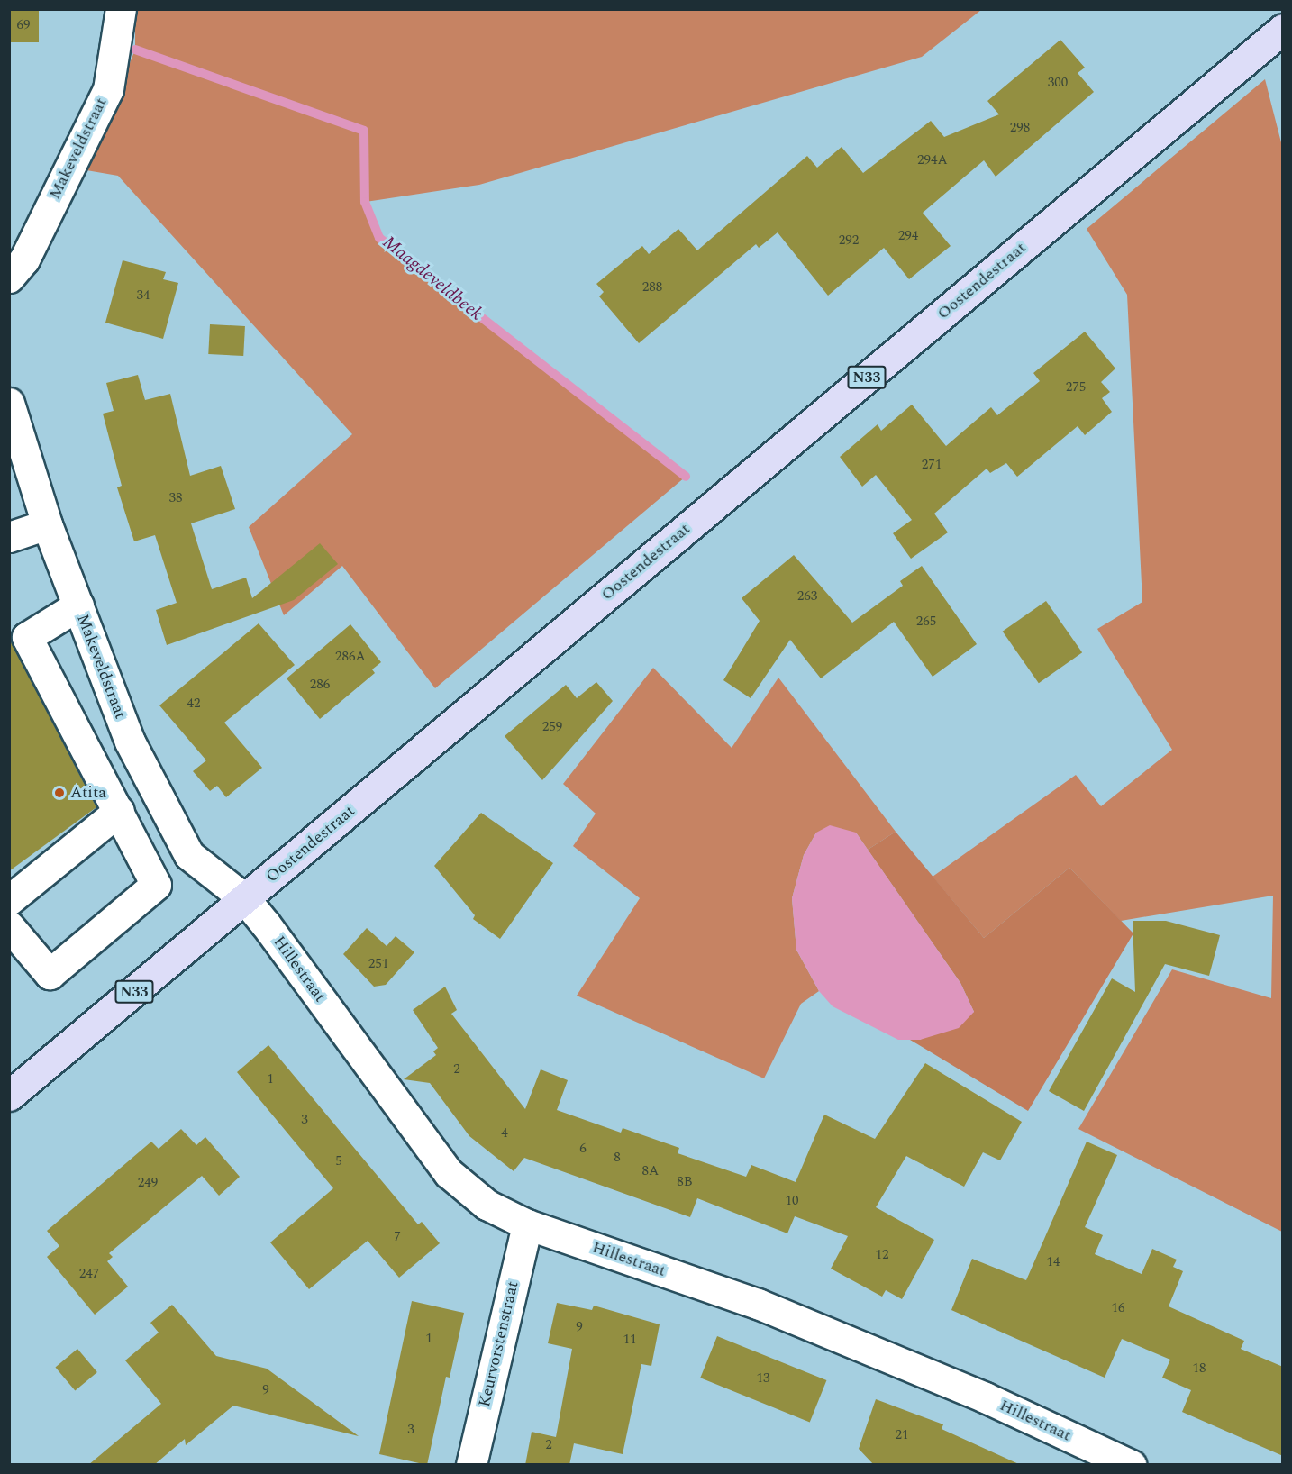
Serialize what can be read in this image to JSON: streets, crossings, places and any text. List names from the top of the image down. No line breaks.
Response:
{"streets":{"main road":["Oostendestraat","N33"],"street":["Makeveldstraat","Hillestraat","Keurvorstenstraat"]},"crossings":[["Makeveldstraat","Oostendestraat"],["Makeveldstraat","Hillestraat"],["Oostendestraat","Hillestraat"],["Hillestraat","Keurvorstenstraat"]],"water":["Maagdeveldbeek"],"places":["Atita"],"house_numbers":["69","300","298","294A","294","292","288","34","275","271","38","263","265","286A","286","42","259","251","2","1","3","4","6","8","5","8A","8B","249","10","7","12","14","247","16","9","1","11","18","13","9","3","21","2"]}
